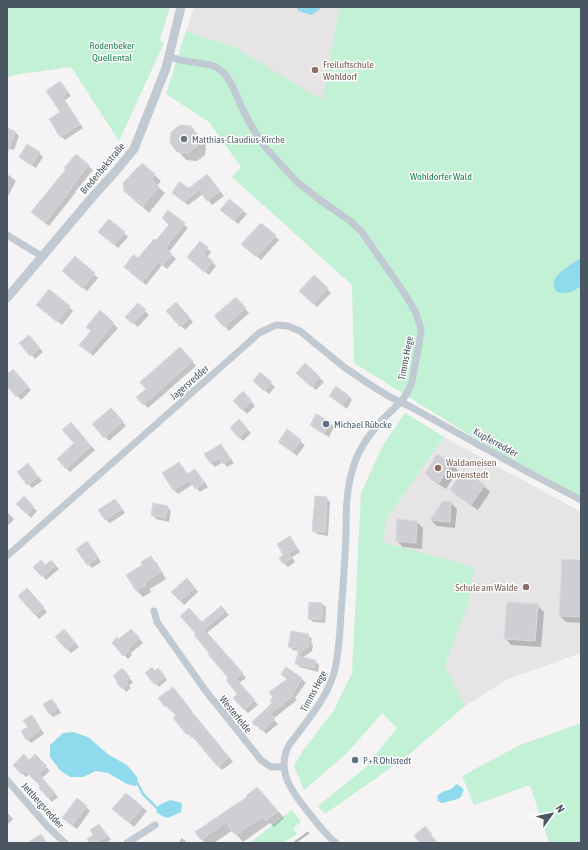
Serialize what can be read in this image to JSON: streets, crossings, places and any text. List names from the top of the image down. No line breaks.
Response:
{"streets":{"street":["Bredenbekstraße","Timms Hege","Jagersredder","Kupferredder","Westerfelde","Jettbergsredder"]},"crossings":[["Bredenbekstraße","Timms Hege"],["Timms Hege","Jagersredder"],["Timms Hege","Kupferredder"],["Timms Hege","Westerfelde"],["Jagersredder","Kupferredder"]],"parks":["Rodenbeker Quellental","Wohldorfer Wald"],"places":["Freiluftschule Wohldorf","Matthias-Claudius-Kirche","Michael Rübcke","Waldameisen Duvenstedt","Schule am Walde","P+R Ohlstedt"],"north":"top right"}
